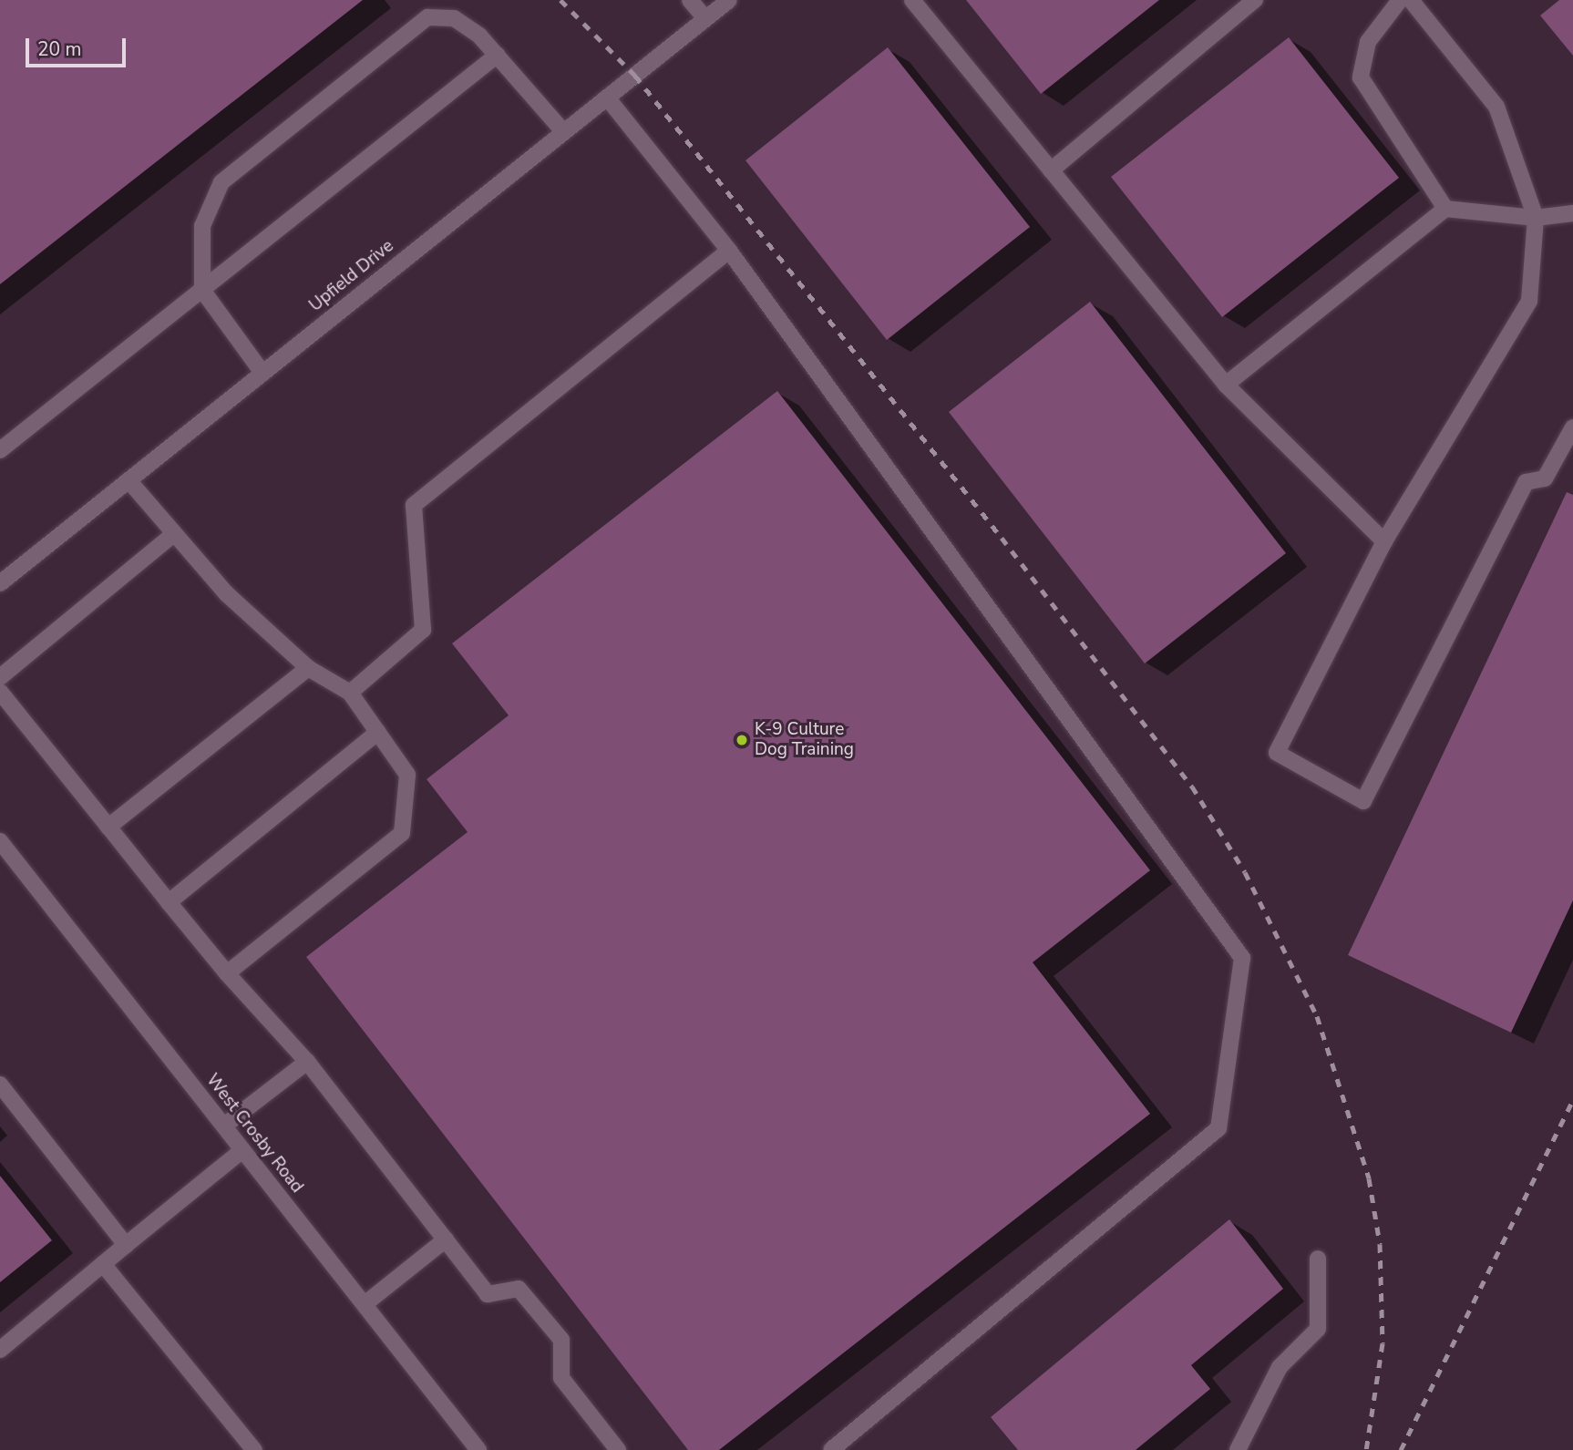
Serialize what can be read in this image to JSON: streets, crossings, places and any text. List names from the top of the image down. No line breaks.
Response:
{"streets":{"street":["Upfield Drive","West Crosby Road"]},"places":["K-9 Culture Dog Training"],"scale_bar":"20 m"}
